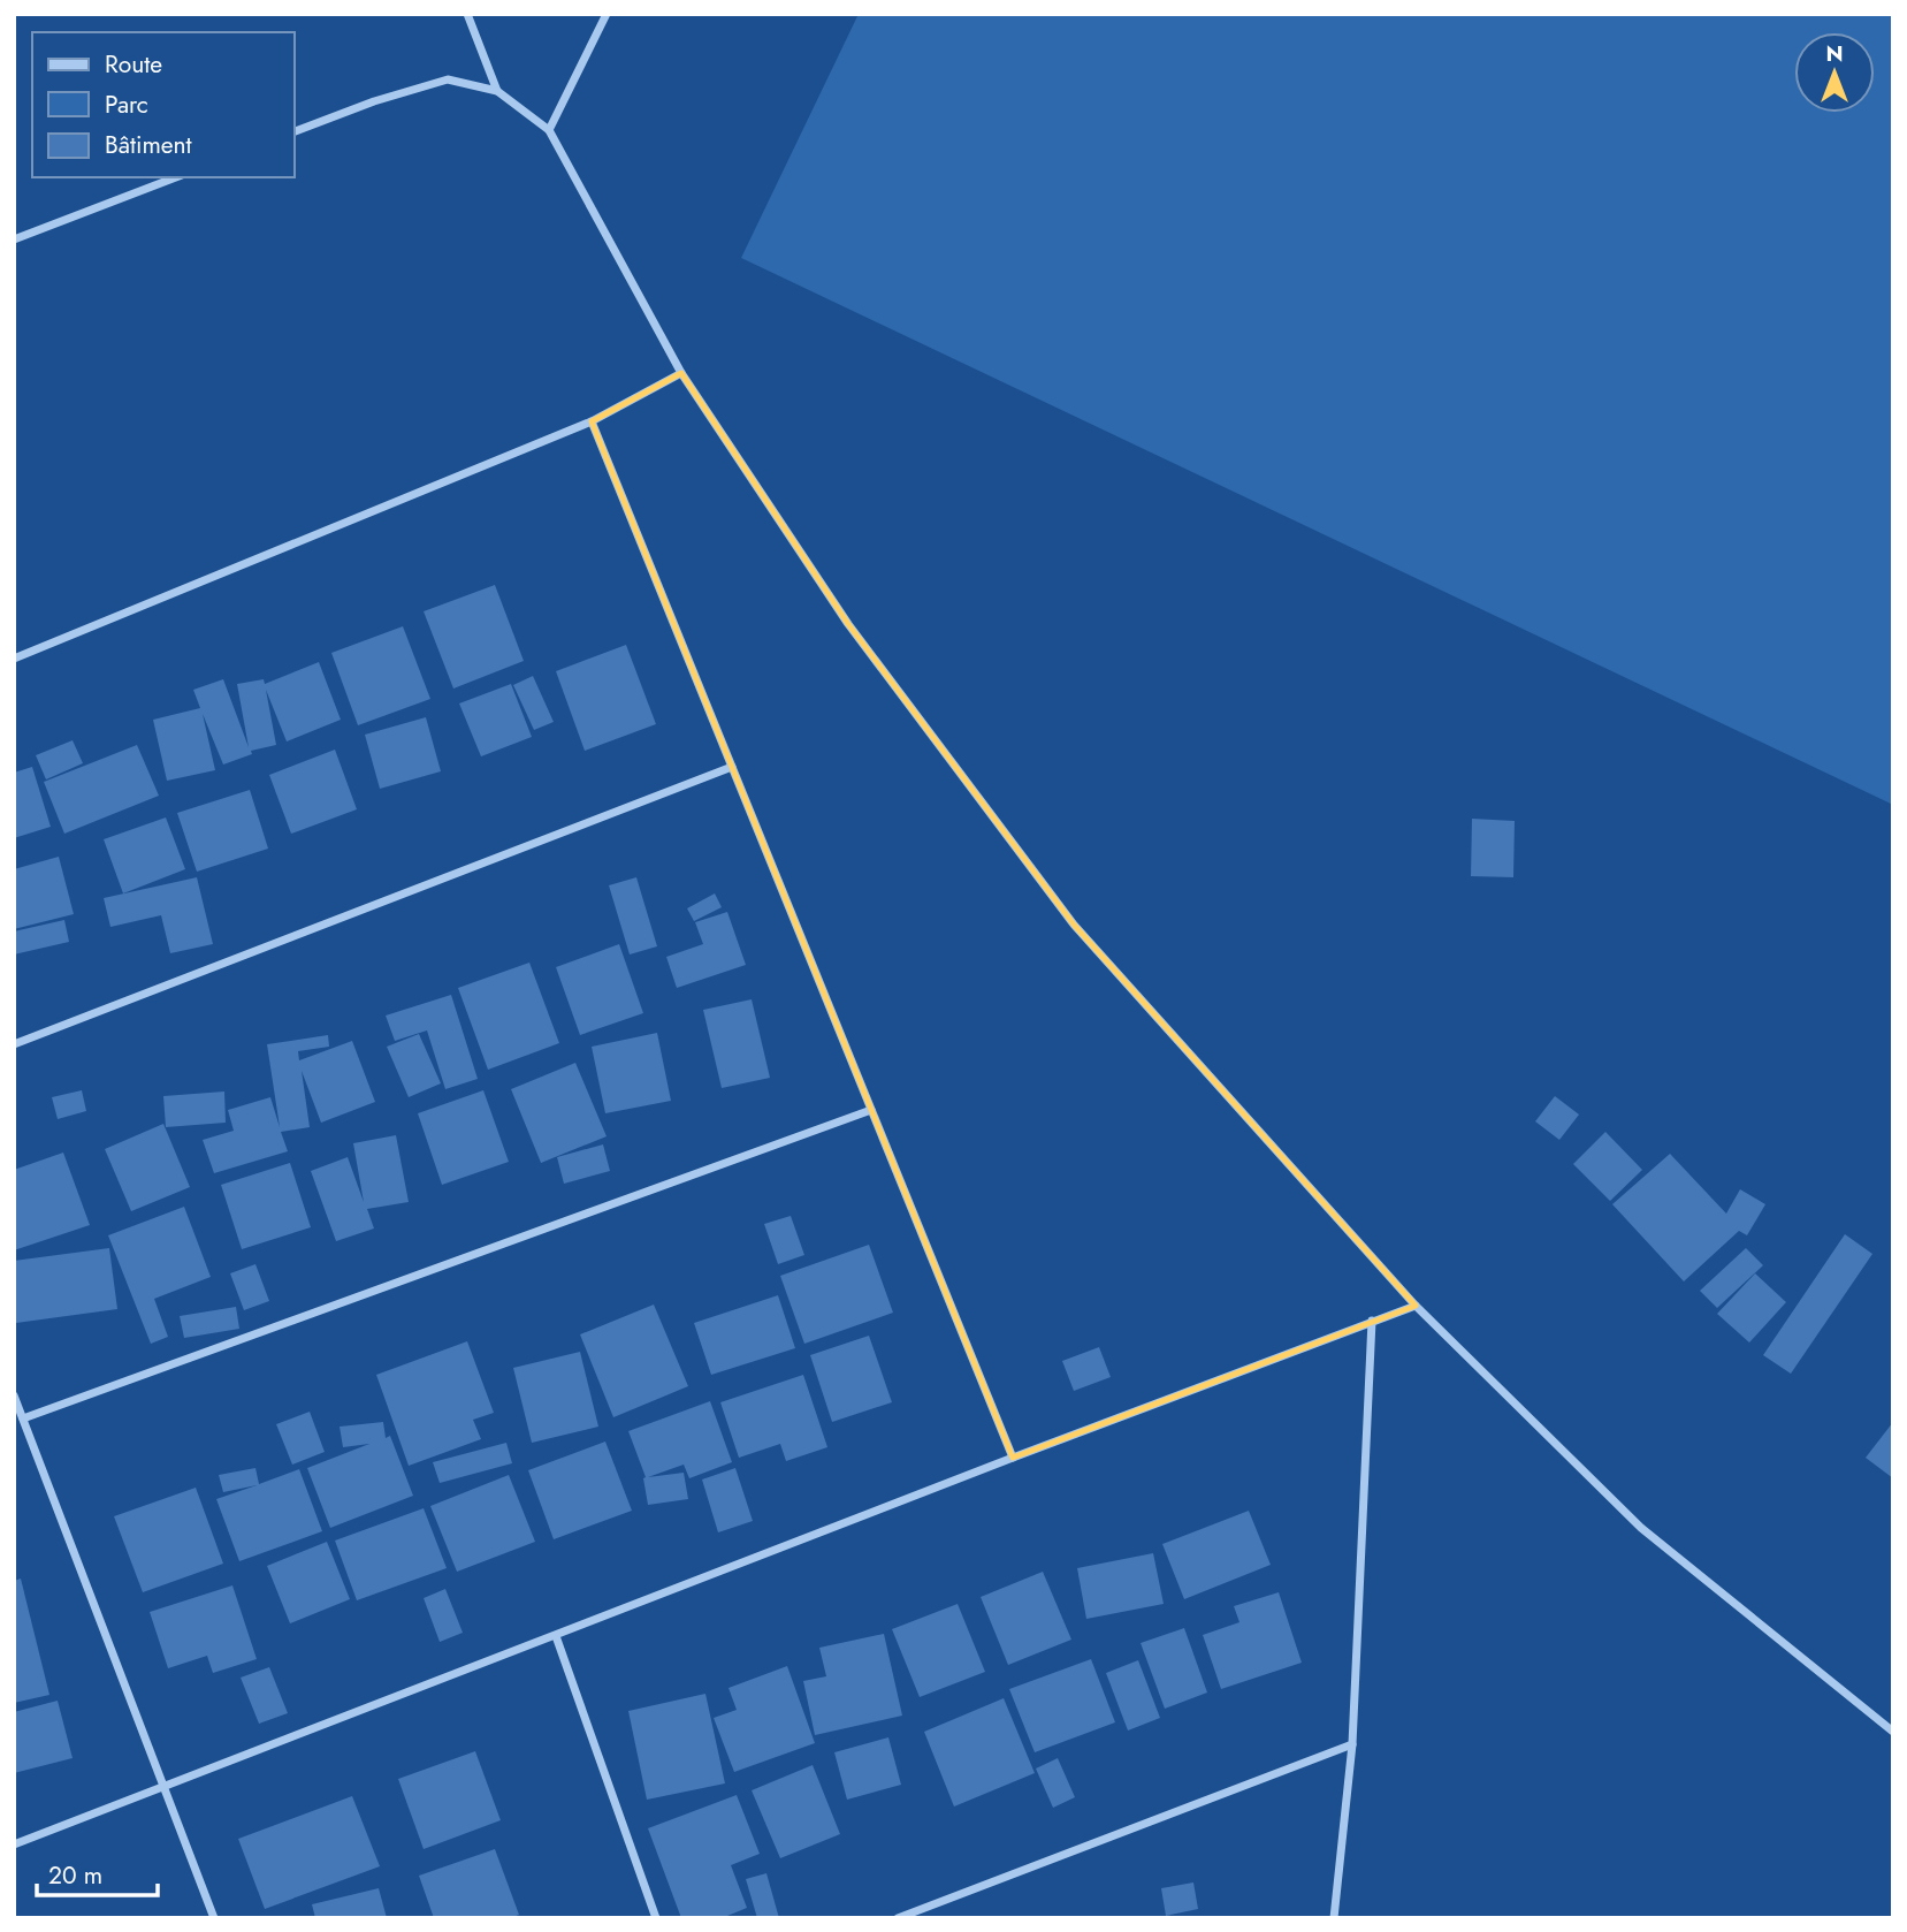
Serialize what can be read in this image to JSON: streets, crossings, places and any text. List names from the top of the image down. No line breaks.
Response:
{"legend":["Route","Parc","Bâtiment"],"scale_bar":"20 m","north":"top"}
